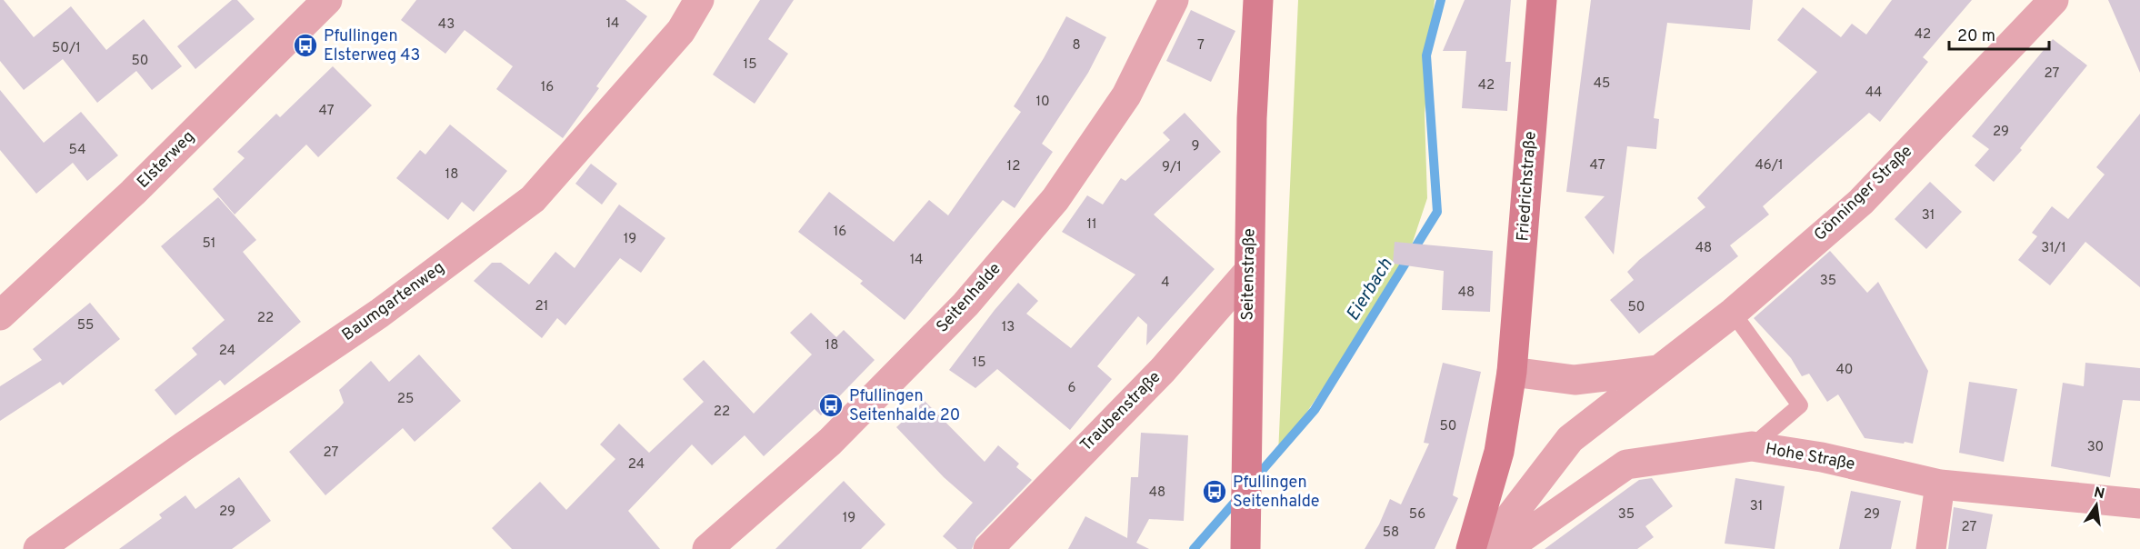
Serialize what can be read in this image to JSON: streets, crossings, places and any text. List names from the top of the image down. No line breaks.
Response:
{"streets":{"main road":["Friedrichstraße","Seitenstraße"],"street":["Elsterweg","Gönninger Straße","Seitenhalde","Baumgartenweg","Traubenstraße","Hohe Straße"]},"crossings":[["Seitenstraße","Traubenstraße"]],"water":["Eierbach"],"places":{"bus stop":["Pfullingen Elsterweg 43","Pfullingen Seitenhalde 20","Pfullingen Seitenhalde"]},"house_numbers":["14","43","42","8","7","50/1","50","15","27","45","42","16","44","10","47","29","9","54","47","46/1","12","9/1","18","31","11","16","19","51","48","31/1","14","35","4","48","21","50","22","55","13","18","24","15","40","6","25","22","50","30","27","24","48","31","29","56","35","29","19","27","58"],"scale_bar":"20 m","north":"top"}
